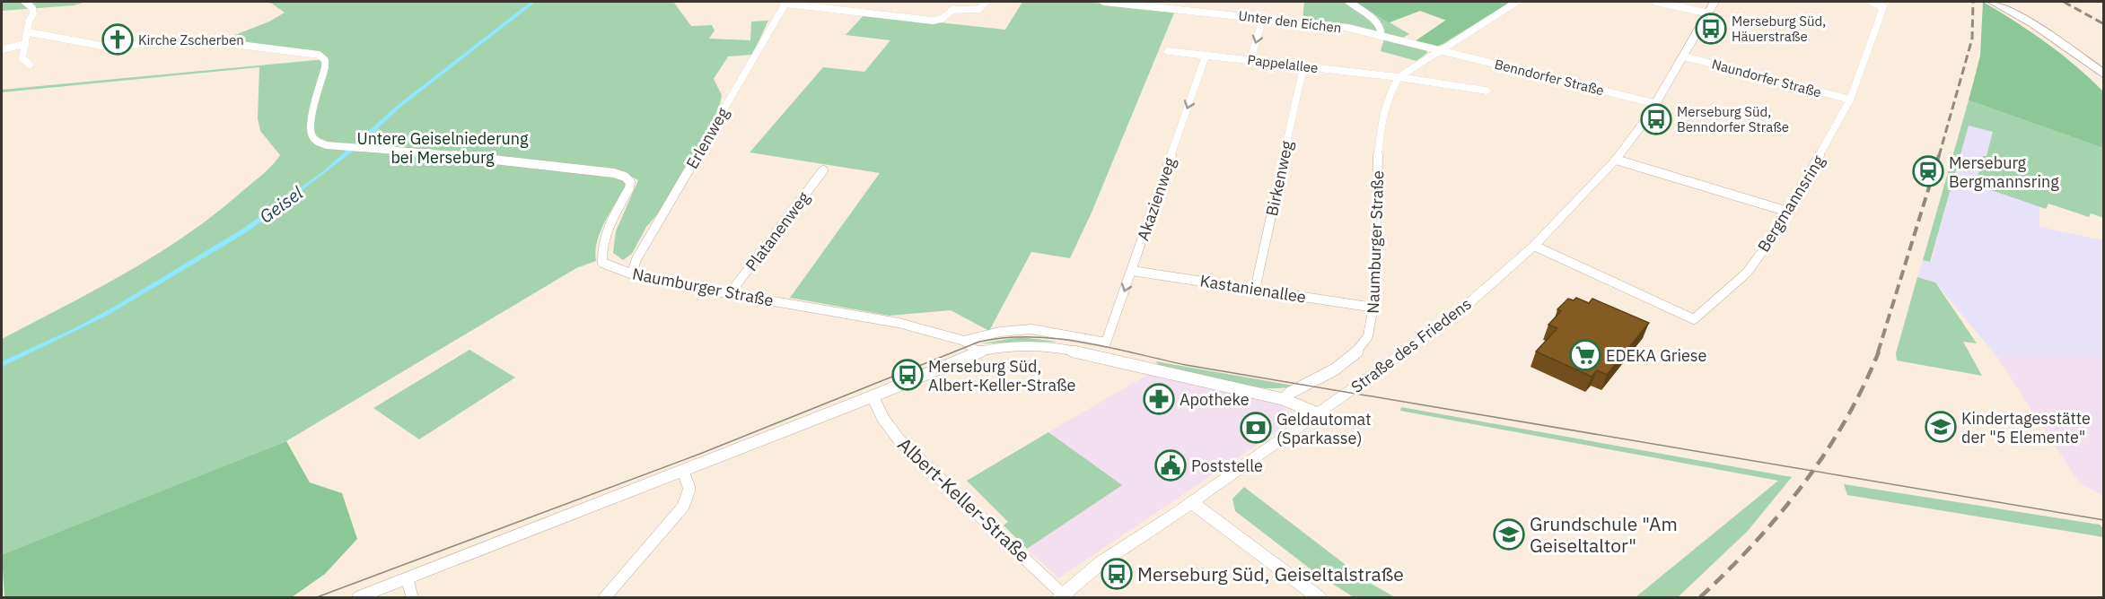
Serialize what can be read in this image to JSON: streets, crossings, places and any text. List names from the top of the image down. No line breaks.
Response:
{"streets":{"street":["Unter den Eichen","Pappelallee","Benndorfer Straße","Naundorfer Straße","Erlenweg","Birkenweg","Akazienweg","Bergmannsring","Platanenweg","Naumburger Straße","Kastanienallee","Straße des Friedens","Albert-Keller-Straße"]},"crossings":[["Unter den Eichen","Benndorfer Straße"],["Unter den Eichen","Naumburger Straße"],["Pappelallee","Birkenweg"],["Pappelallee","Akazienweg"],["Pappelallee","Naumburger Straße"],["Benndorfer Straße","Naumburger Straße"],["Benndorfer Straße","Straße des Friedens"],["Naundorfer Straße","Bergmannsring"],["Naundorfer Straße","Straße des Friedens"],["Erlenweg","Naumburger Straße"],["Birkenweg","Kastanienallee"],["Akazienweg","Naumburger Straße"],["Akazienweg","Kastanienallee"],["Bergmannsring","Straße des Friedens"],["Platanenweg","Naumburger Straße"],["Naumburger Straße","Kastanienallee"],["Straße des Friedens","Albert-Keller-Straße"]],"one_way":["Akazienweg"],"water":["Geisel"],"parks":["Untere Geiselniederung bei Merseburg"],"places":{"bus stop":["Merseburg Süd, Häuerstraße","Merseburg Süd, Benndorfer Straße","Merseburg Süd, Albert-Keller-Straße","Merseburg Süd, Geiseltalstraße"],"church":["Kirche Zscherben"],"station":["Merseburg Bergmannsring"],"supermarket":["EDEKA Griese"],"pharmacy":["Apotheke"],"school or university":["Kindertagesstätte der \"5 Elemente\"","Grundschule \"Am Geiseltaltor\""],"bank":["Geldautomat (Sparkasse)"],"public building":["Poststelle"]}}
